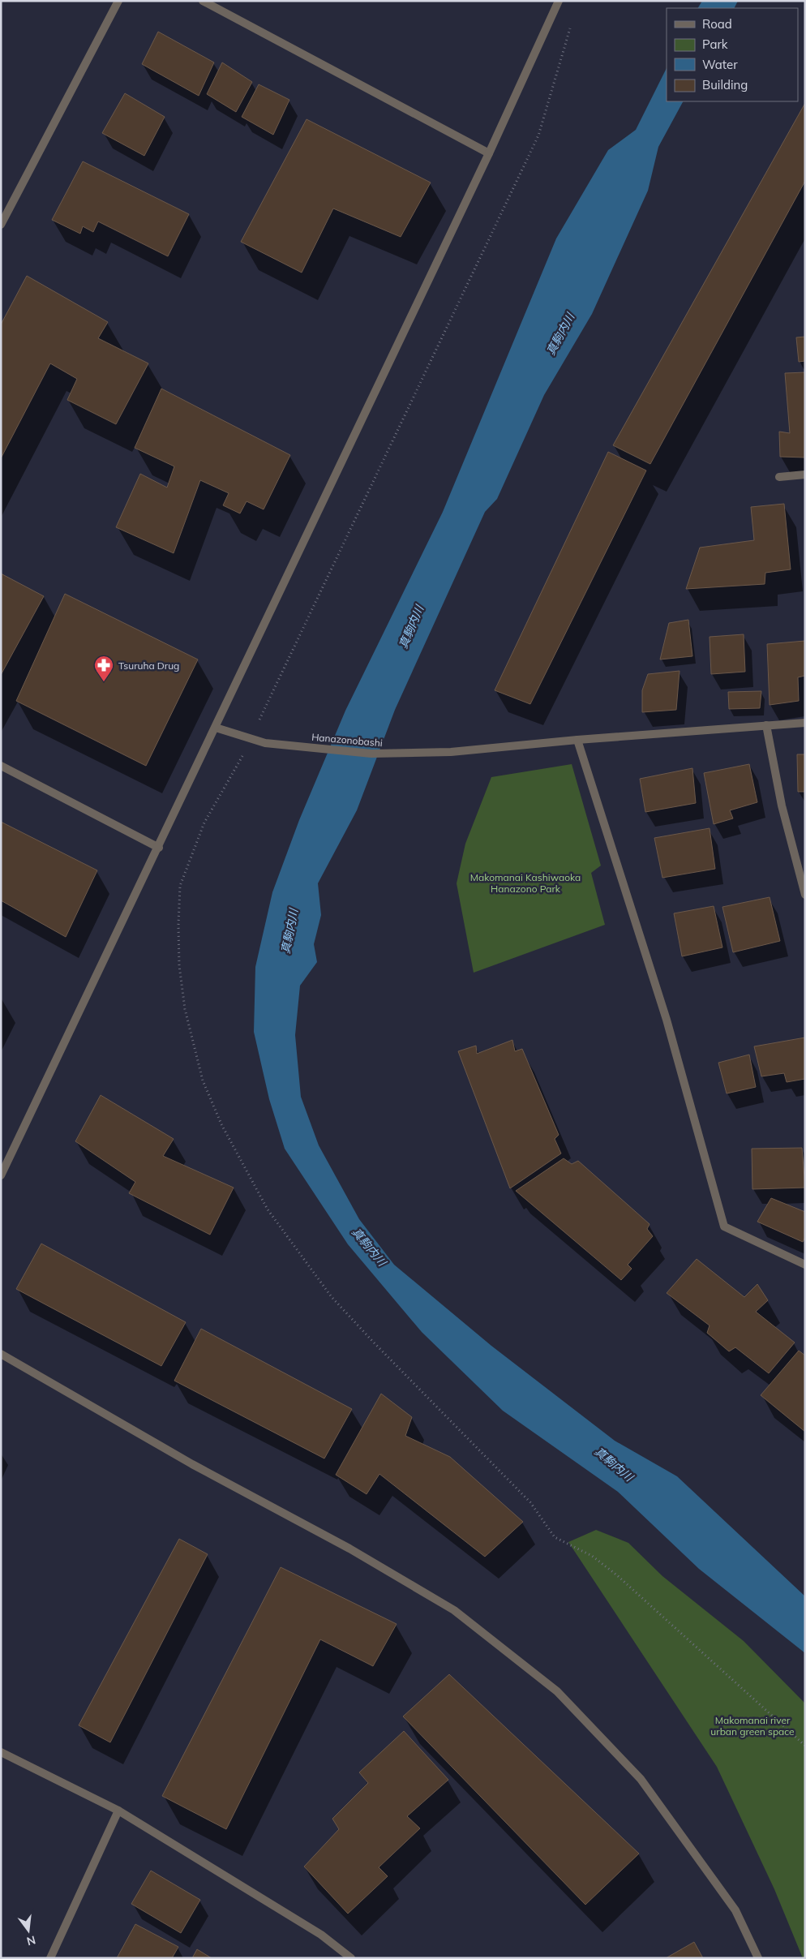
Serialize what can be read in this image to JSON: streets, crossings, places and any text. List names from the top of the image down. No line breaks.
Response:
{"streets":{"street":["Hanazonobashi"]},"water":["真駒内川"],"parks":["Makomanai Kashiwaoka Hanazono Park","Makomanai river urban green space"],"places":{"pharmacy":["Tsuruha Drug"]},"legend":["Road","Park","Water","Building"],"north":"bottom"}
